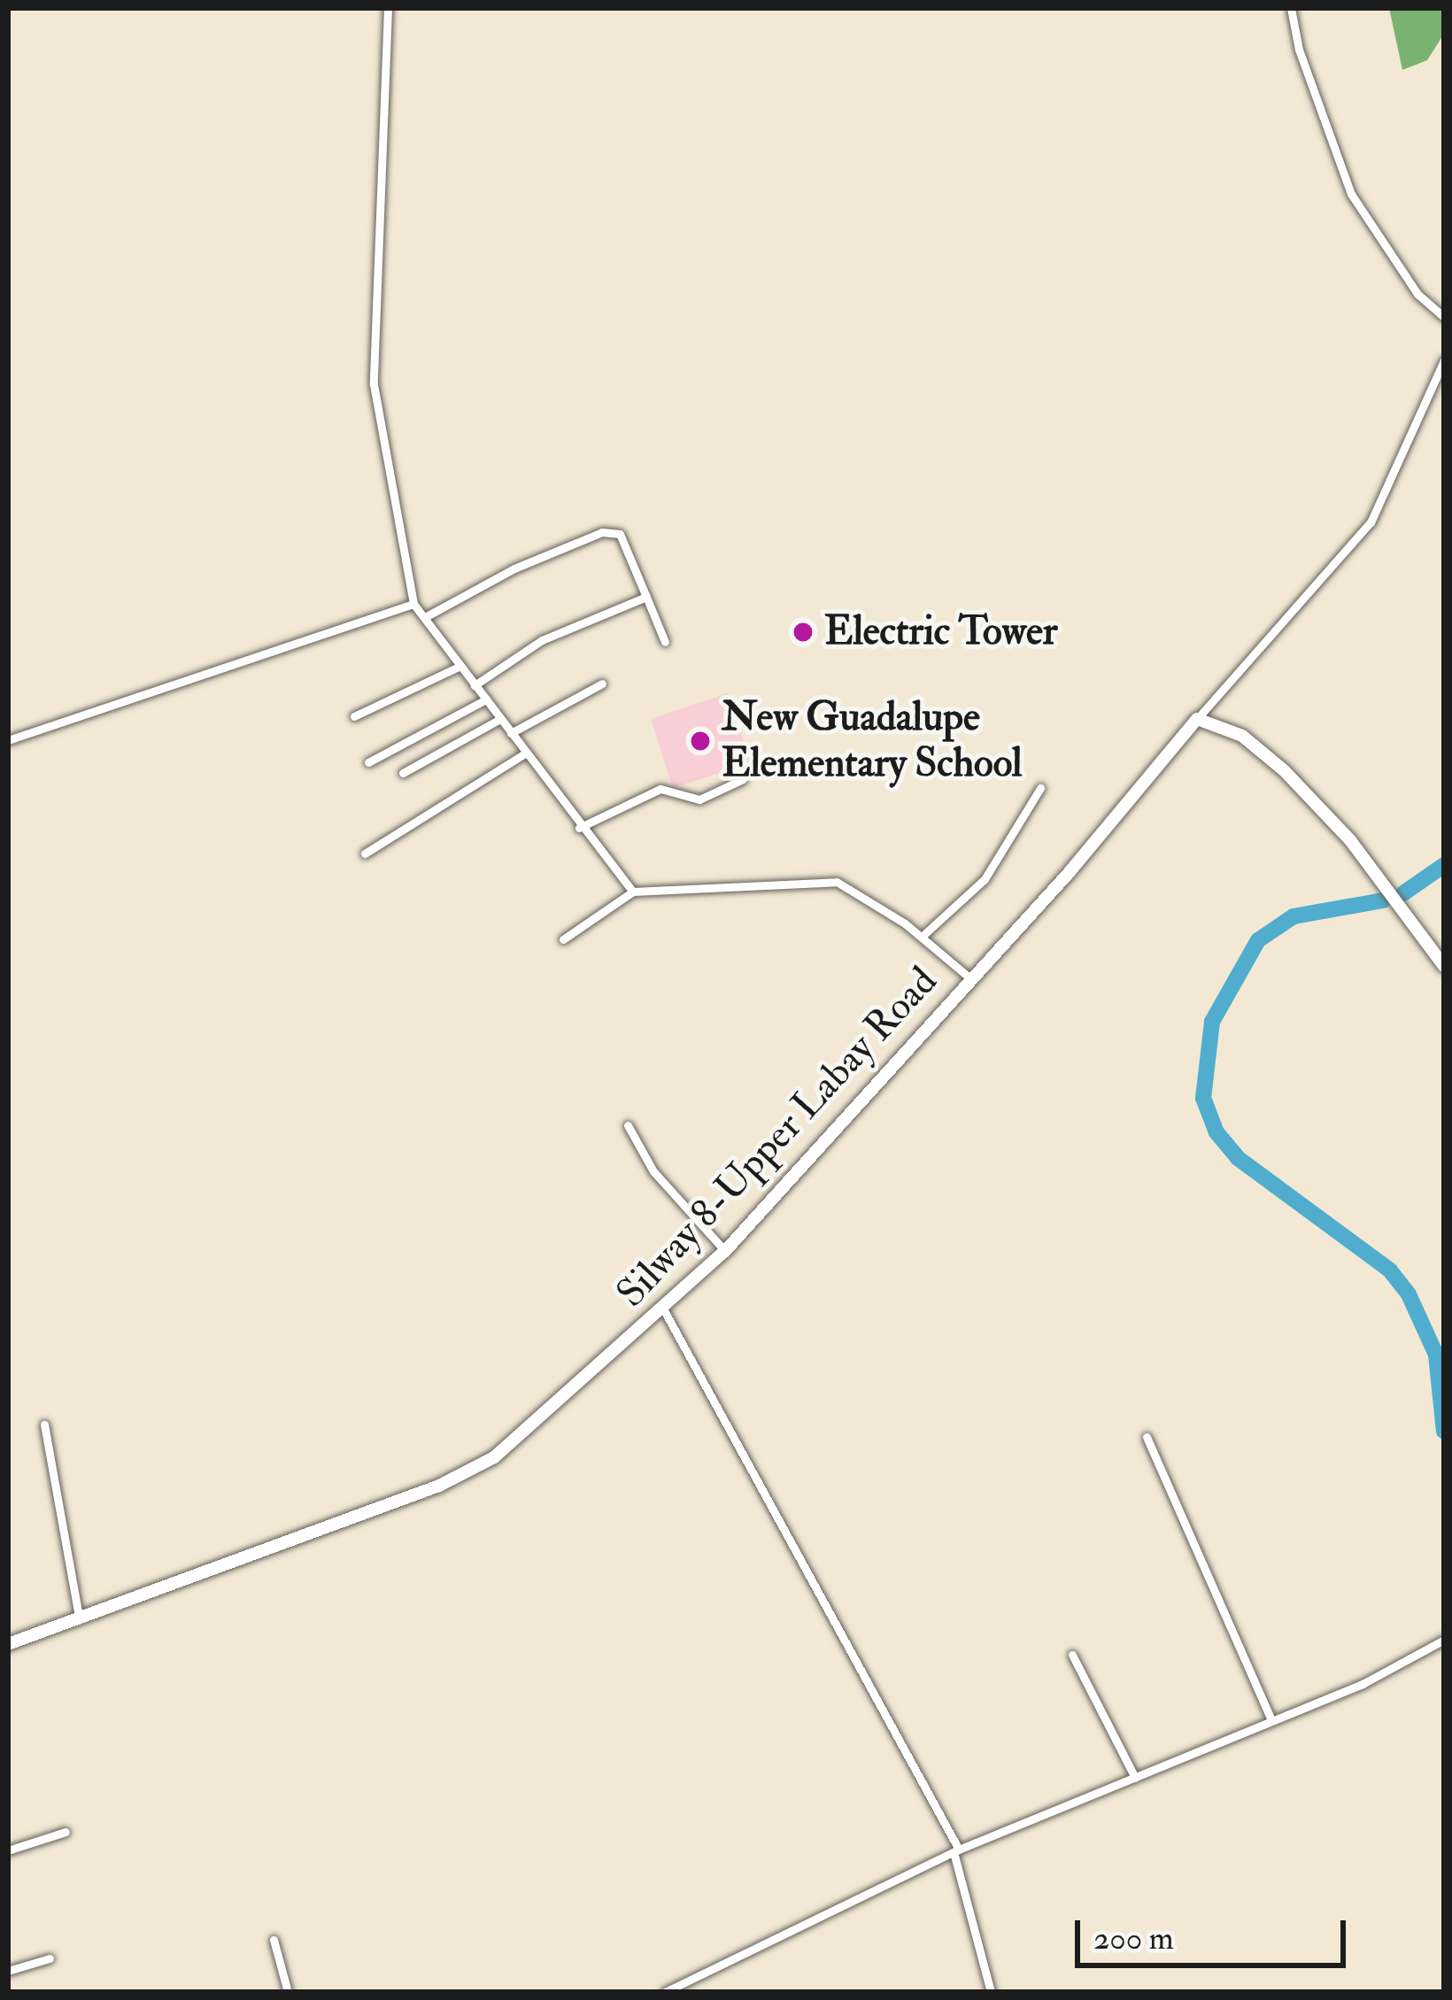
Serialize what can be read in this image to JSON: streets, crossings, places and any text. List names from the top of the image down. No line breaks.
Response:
{"streets":{"main road":["Silway 8-Upper Labay Road"]},"places":["Electric Tower","New Guadalupe Elementary School"],"scale_bar":"200 m"}
